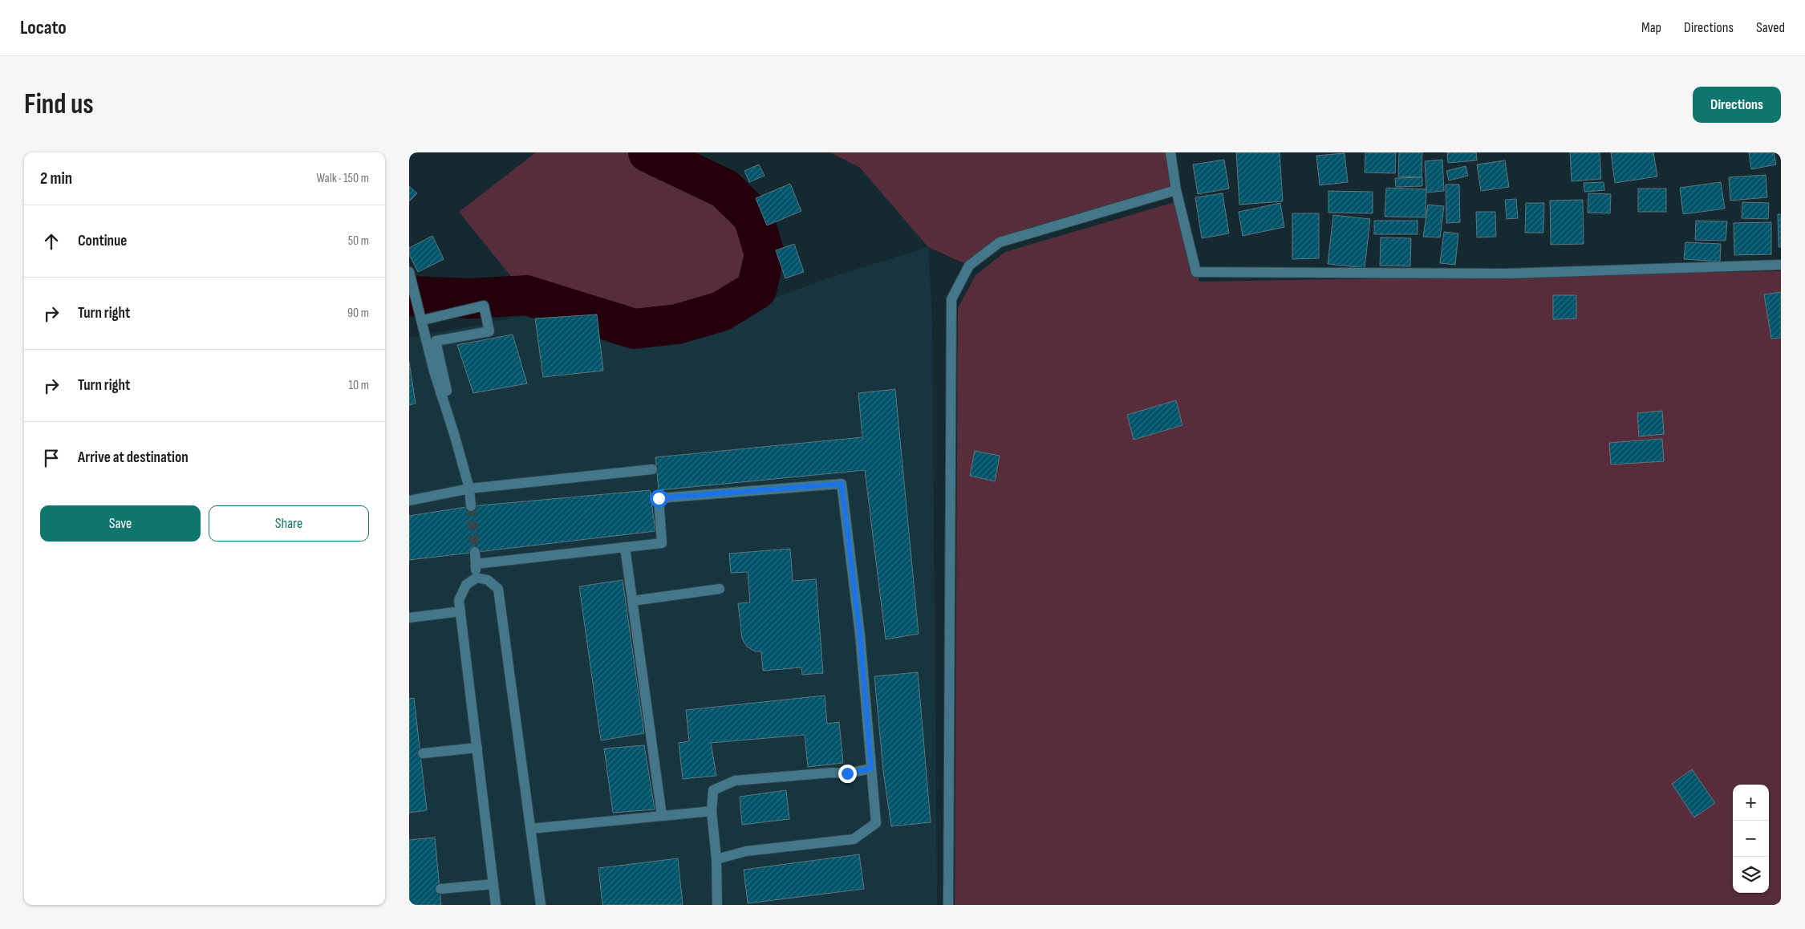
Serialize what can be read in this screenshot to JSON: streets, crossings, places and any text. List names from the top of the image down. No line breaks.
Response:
{"page":{"header":"Locato","nav":["Map","Directions","Saved"],"buttons":["Directions",["Save","Share"]],"title":"Find us","heading":["2 min","Walk · 150 m"],"list":[["Continue","50 m"],["Turn right","90 m"],["Turn right","10 m"],"Arrive at destination"],"map_buttons":["+","−"]}}
